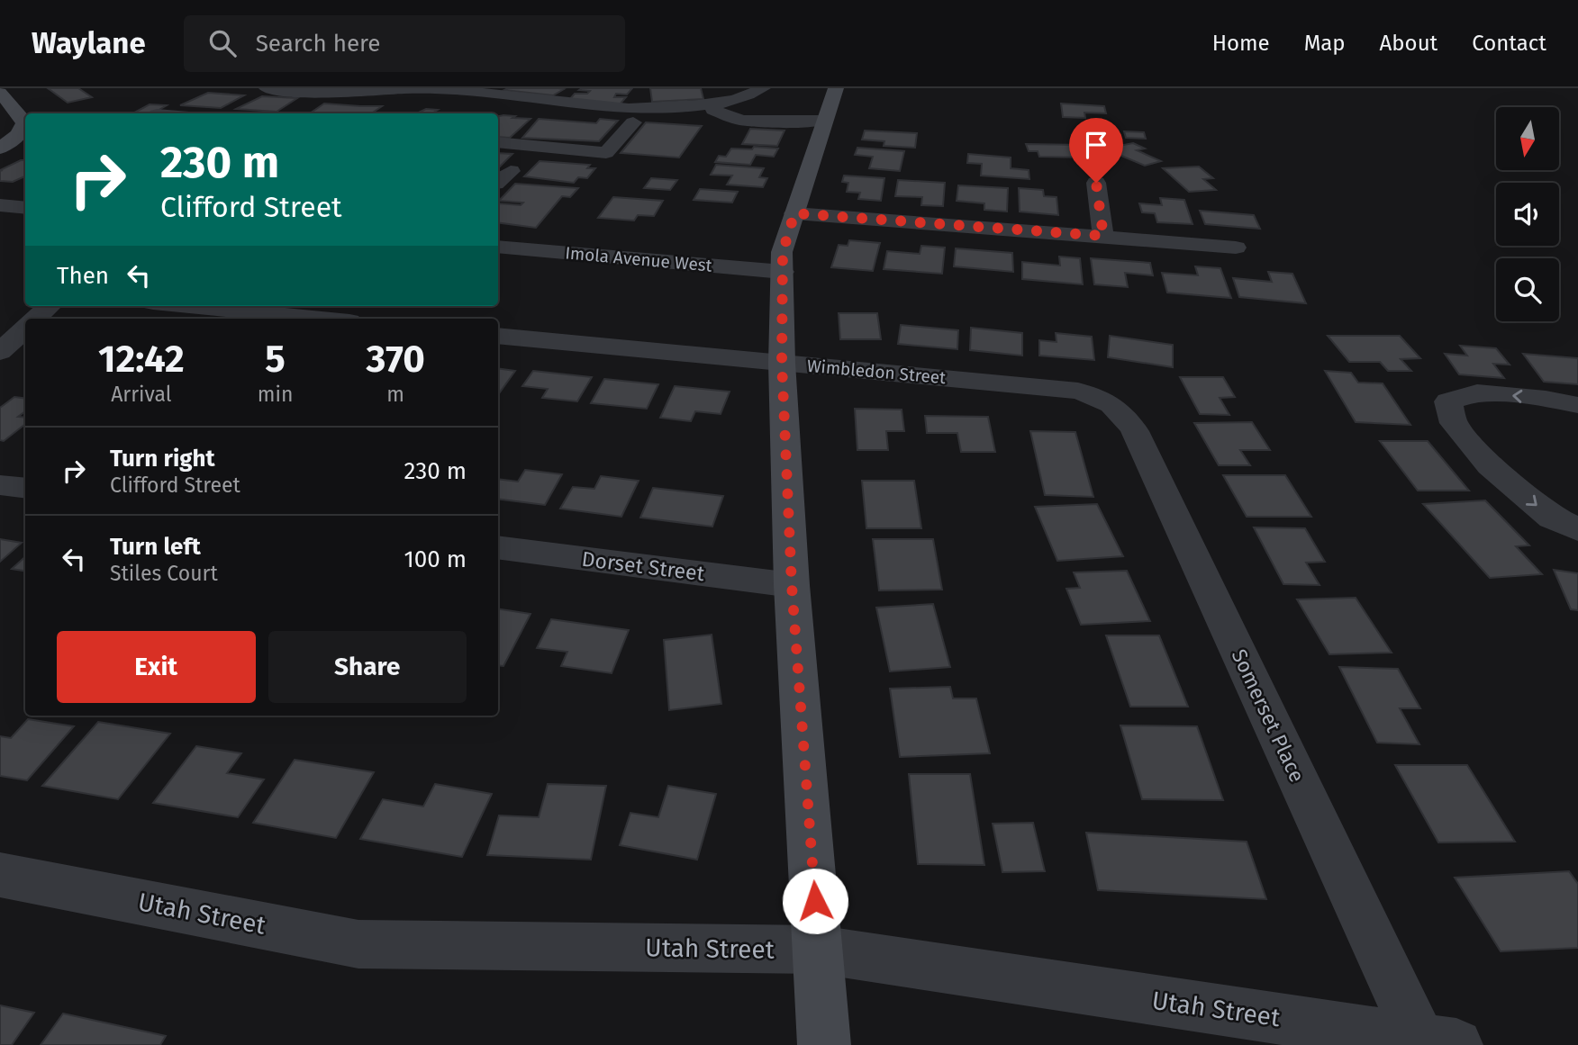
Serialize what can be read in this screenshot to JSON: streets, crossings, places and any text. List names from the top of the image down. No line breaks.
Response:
{"streets":{"street":["Imola Avenue West","Wimbledon Street","Dorset Street","Somerset Place","Utah Street"]},"crossings":[["Wimbledon Street","Somerset Place"],["Somerset Place","Utah Street"]],"north":"bottom","page":{"header":"Waylane","search":"Search here","nav":["Home","Map","About","Contact"],"turn":["230 m","Clifford Street"],"then":"Then","eta":["12:42","Arrival","5","min","370","m"],"list":[{"name":"Turn right","note":"Clifford Street","value":"230 m"},{"name":"Turn left","note":"Stiles Court","value":"100 m"}],"buttons":["Exit","Share"]}}
